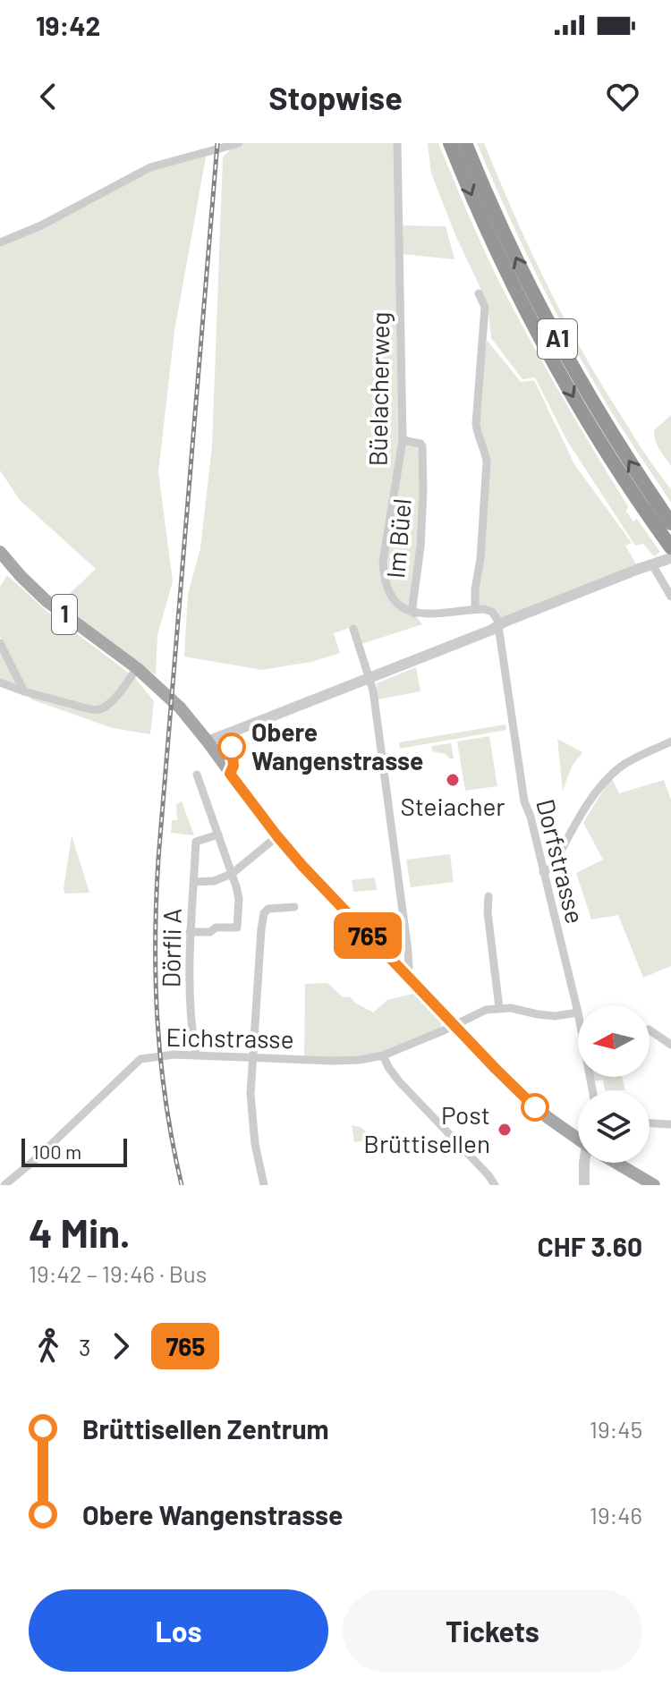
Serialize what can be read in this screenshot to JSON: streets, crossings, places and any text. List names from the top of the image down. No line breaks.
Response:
{"streets":{"highway":["A1"],"main road":["1"],"street":["Büelacherweg","Im Büel","Dorfstrasse","Dörfli A","Eichstrasse"]},"crossings":[["Büelacherweg","Im Büel"],["1","Eichstrasse"],["Dörfli A","Eichstrasse"]],"places":["Obere Wangenstrasse","Steiacher","Post Brüttisellen"],"lines":["bus line 765"],"scale_bar":"100 m","north":"left","page":{"status":"19:42","header":"Stopwise","on_map":"765","scale":"100 m","heading":["4 Min.","19:42 – 19:46 · Bus","CHF 3.60"],"legs":["3","765"],"list":[{"name":"Brüttisellen Zentrum","value":"19:45"},{"name":"Obere Wangenstrasse","value":"19:46"}],"buttons":["Los","Tickets"]}}
